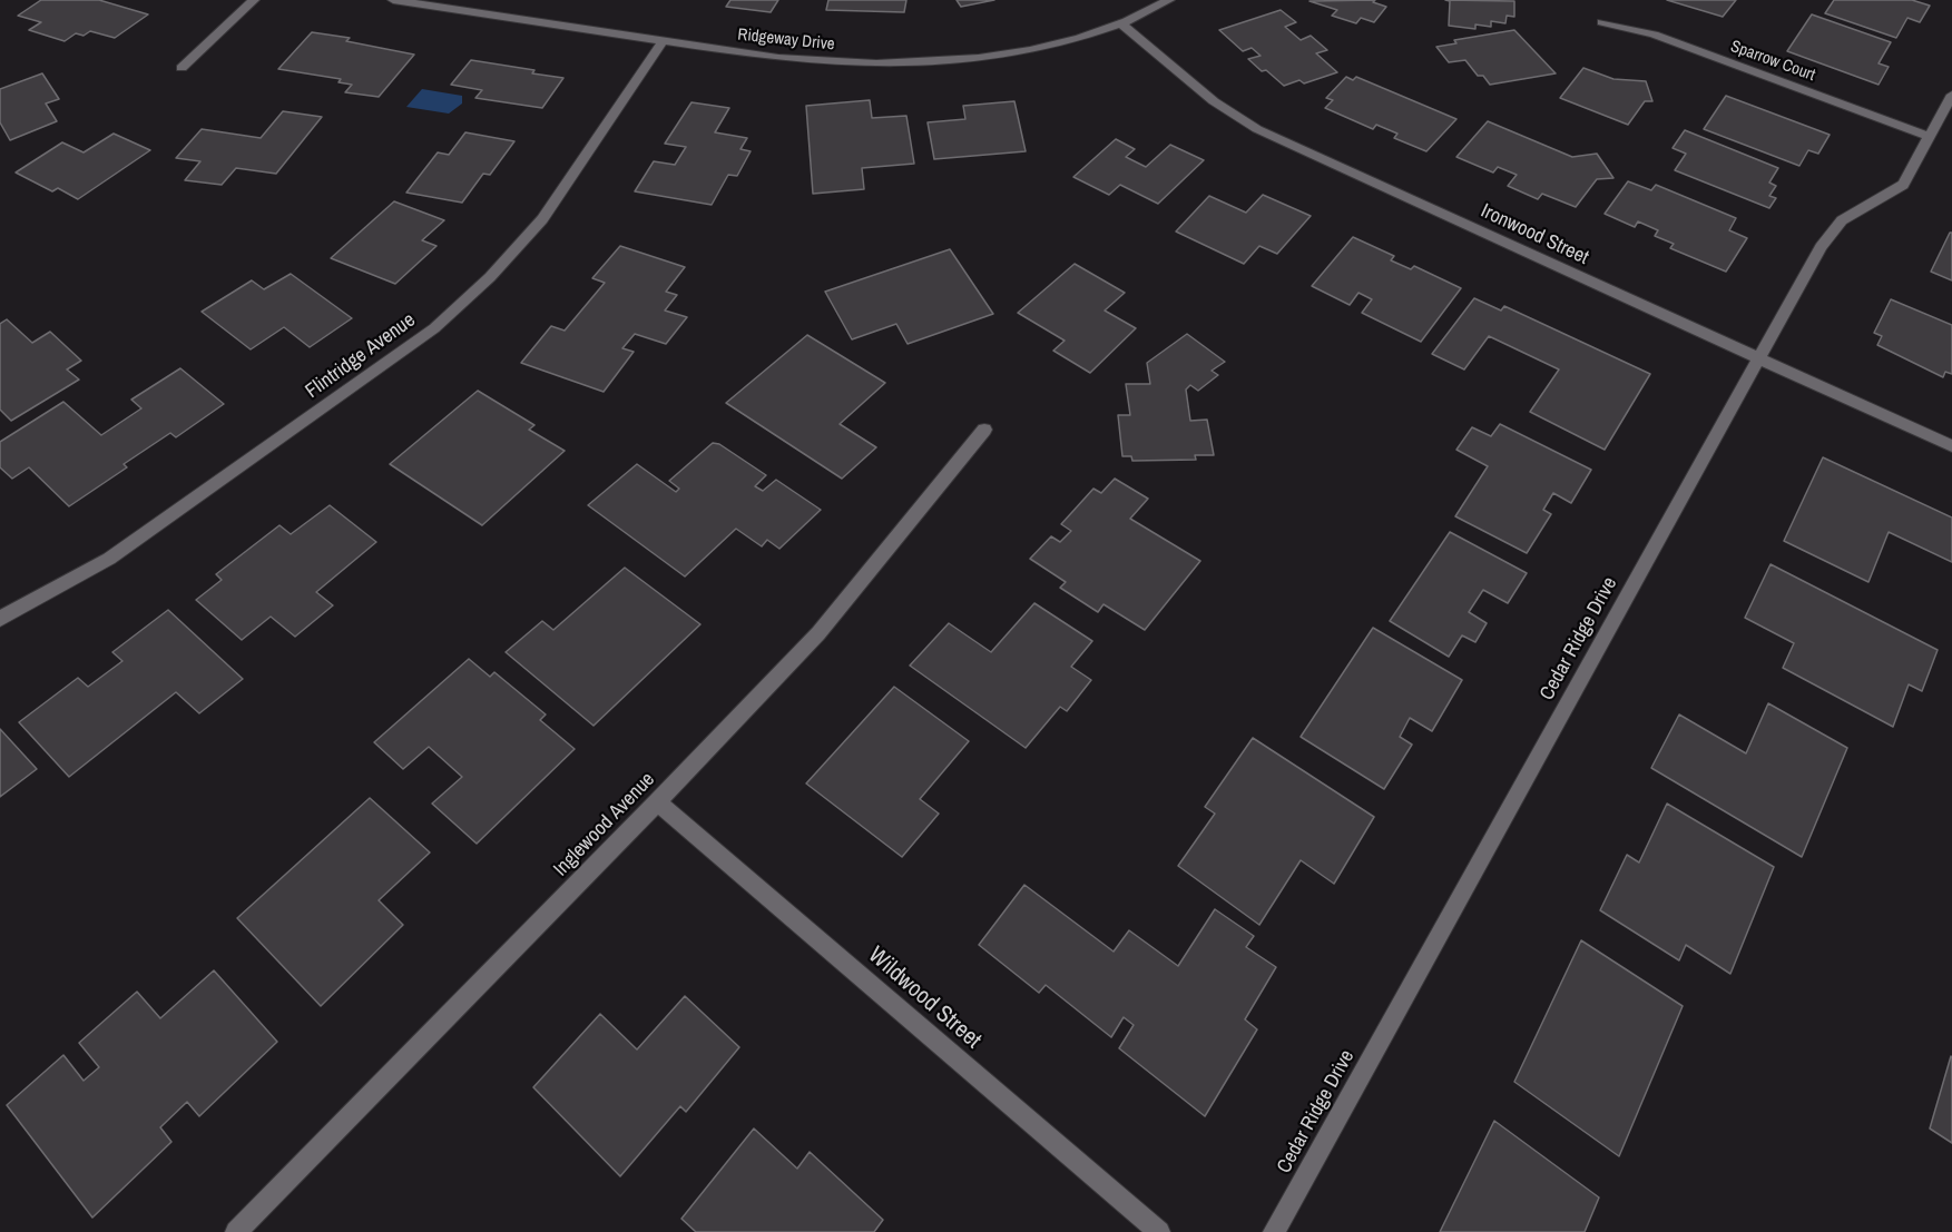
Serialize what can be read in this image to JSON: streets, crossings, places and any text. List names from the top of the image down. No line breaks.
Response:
{"streets":{"street":["Ridgeway Drive","Sparrow Court","Ironwood Street","Flintridge Avenue","Cedar Ridge Drive","Inglewood Avenue","Wildwood Street"]},"crossings":[["Ridgeway Drive","Ironwood Street"],["Ridgeway Drive","Flintridge Avenue"],["Sparrow Court","Cedar Ridge Drive"],["Ironwood Street","Cedar Ridge Drive"],["Inglewood Avenue","Wildwood Street"]]}
